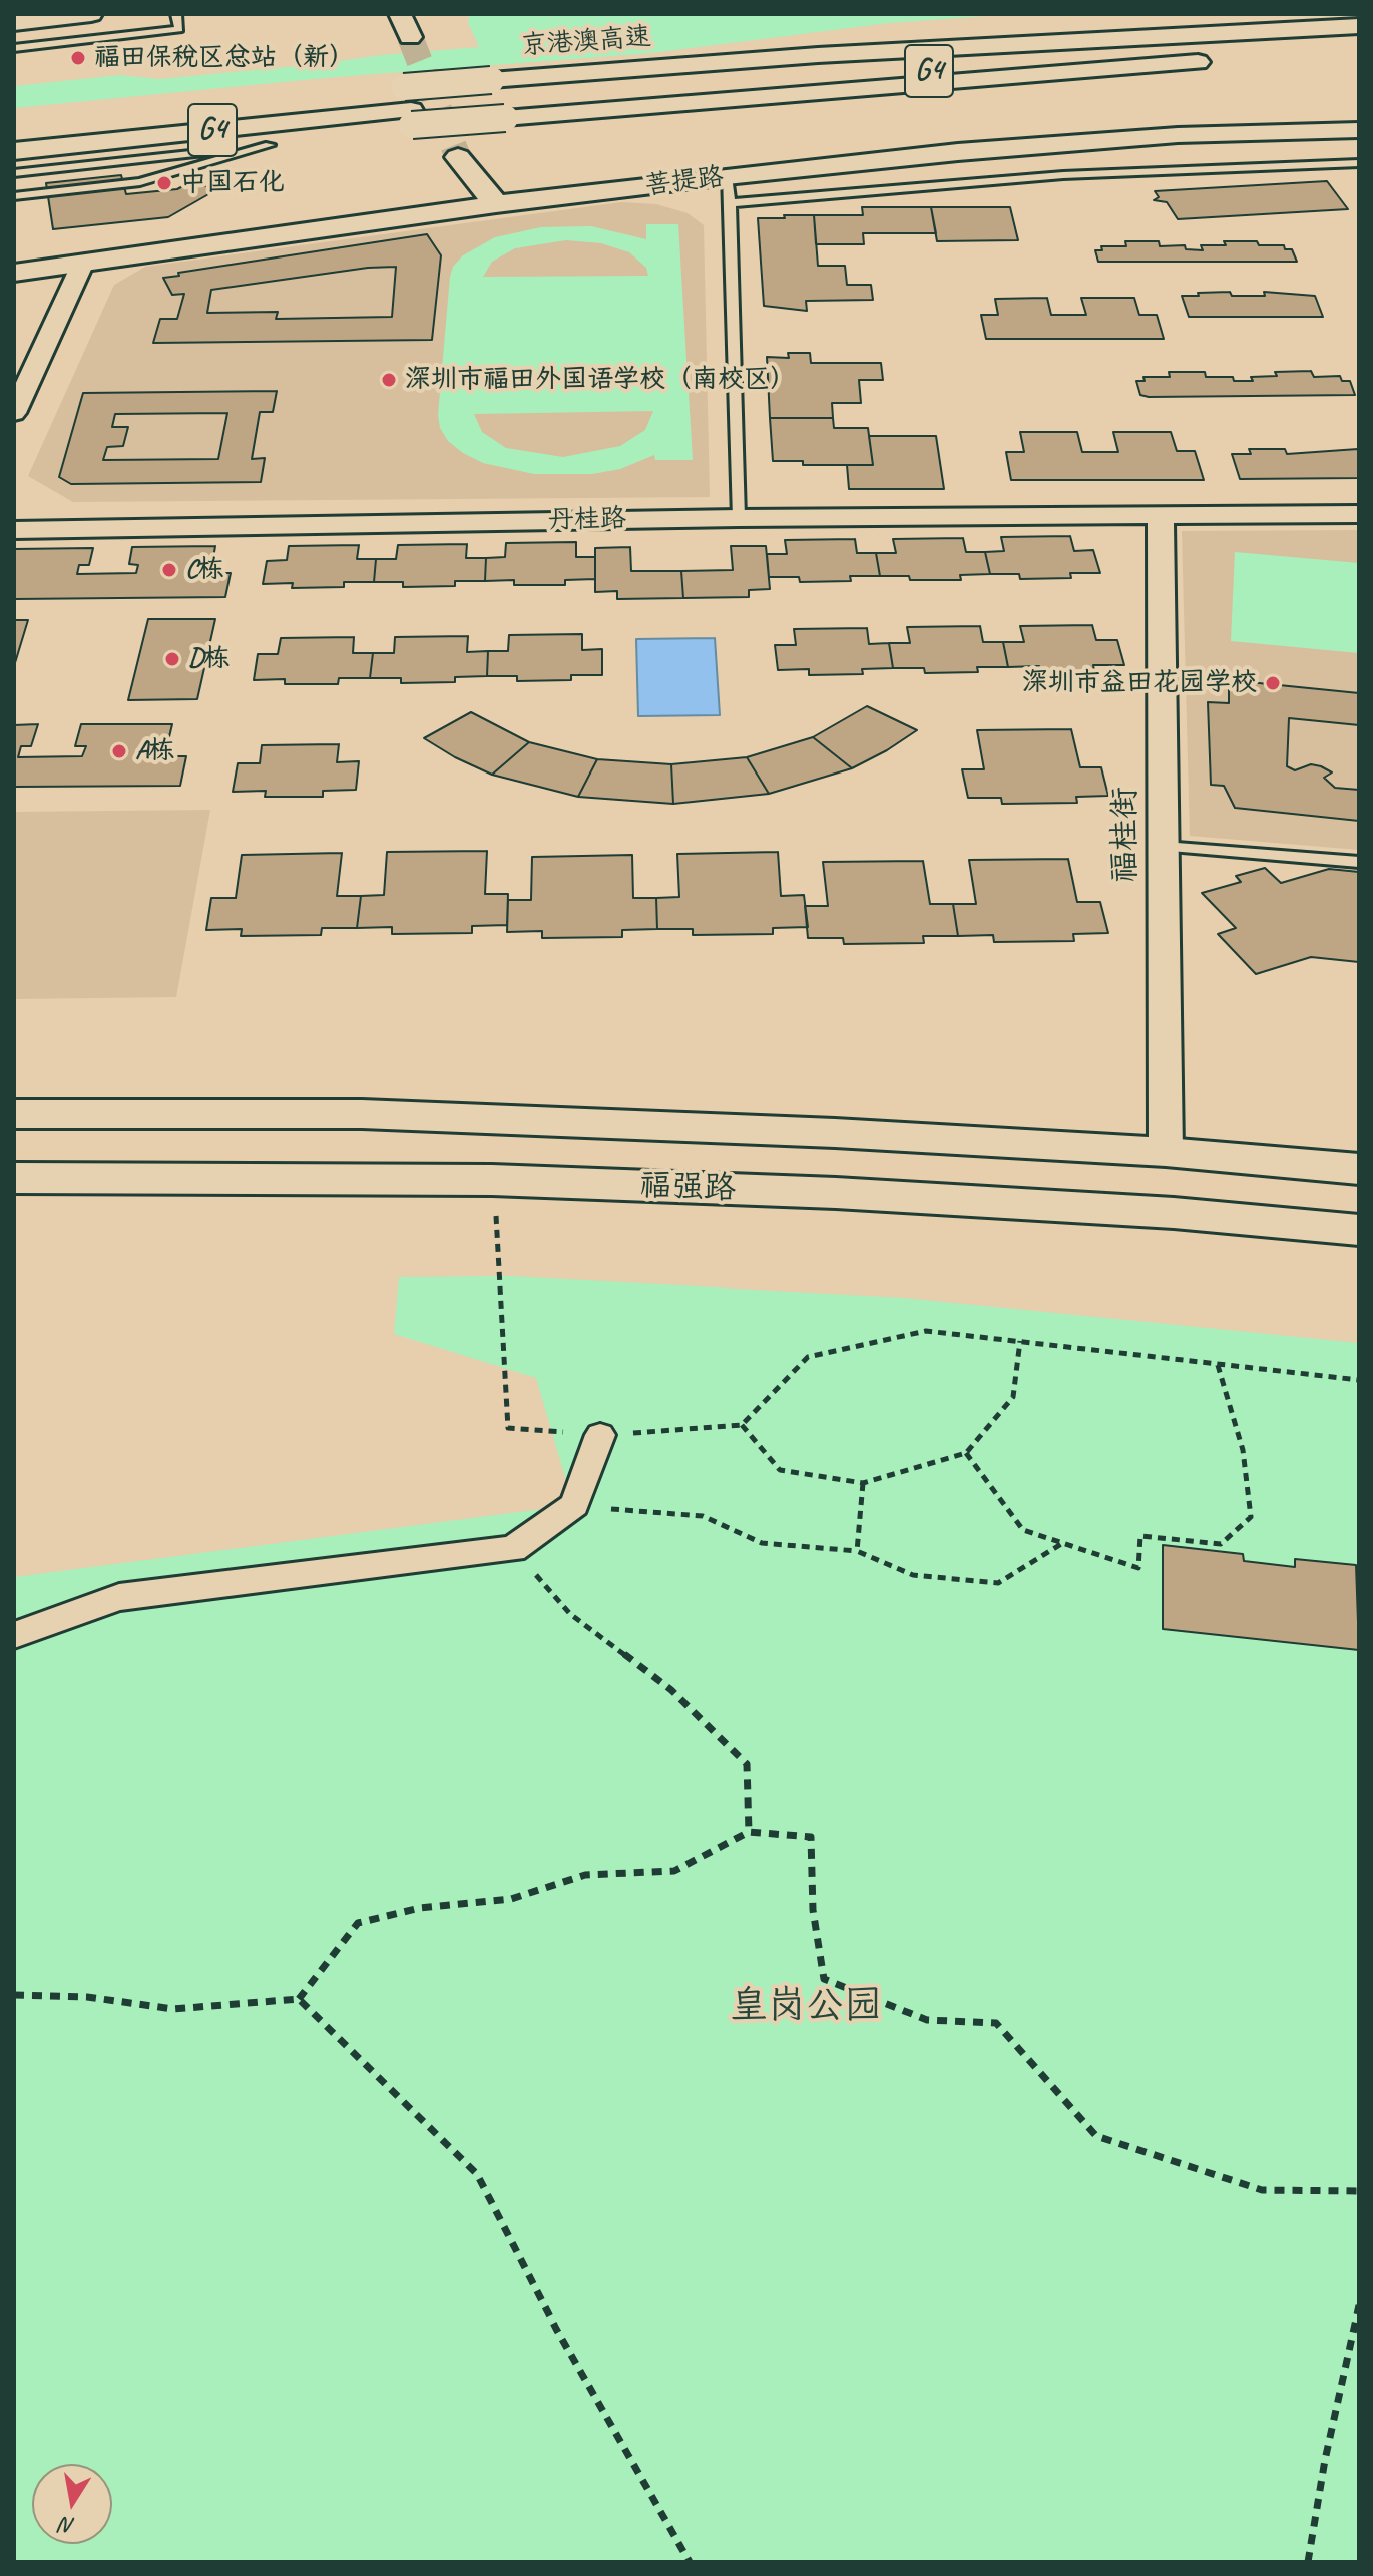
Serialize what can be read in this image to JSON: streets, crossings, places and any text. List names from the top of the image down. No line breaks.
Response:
{"streets":{"main road":["京港澳高速","G4","菩提路","福强路"],"street":["丹桂路","福桂街"]},"crossings":[["京港澳高速","G4"],["丹桂路","福桂街"],["福桂街","福强路"]],"parks":["皇岗公园"],"places":["福田保税区总站（新）","中国石化","深圳市福田外国语学校（南校区）","C栋","D栋","深圳市益田花园学校","A栋"],"north":"bottom"}
